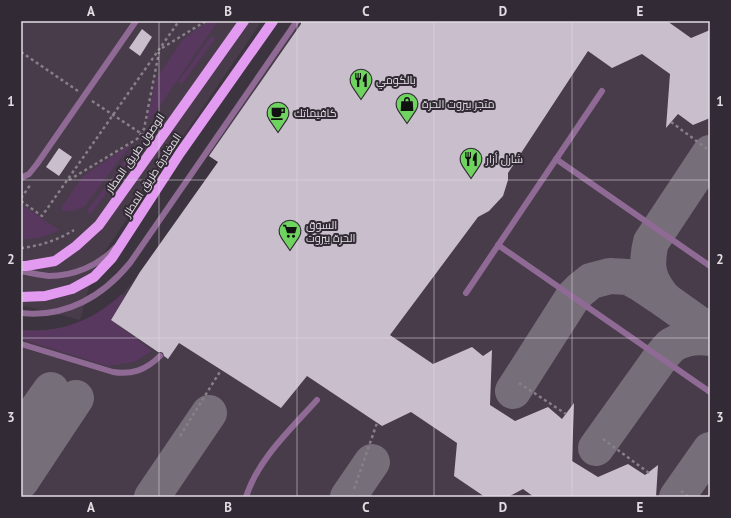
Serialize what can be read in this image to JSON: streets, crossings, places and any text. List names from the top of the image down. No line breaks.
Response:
{"streets":{"main road":["الوصول طريق المطار","المغادرة طريق المطار"]},"places":{"restaurant":["بالكومي","شارل أزار"],"shop":["متجر بيروت الحرة"],"cafe":["كافيماتك"],"supermarket":["السوق الحرة بيروت"]},"grid":{"columns":["A","B","C","D","E"],"rows":["1","2","3"]}}
